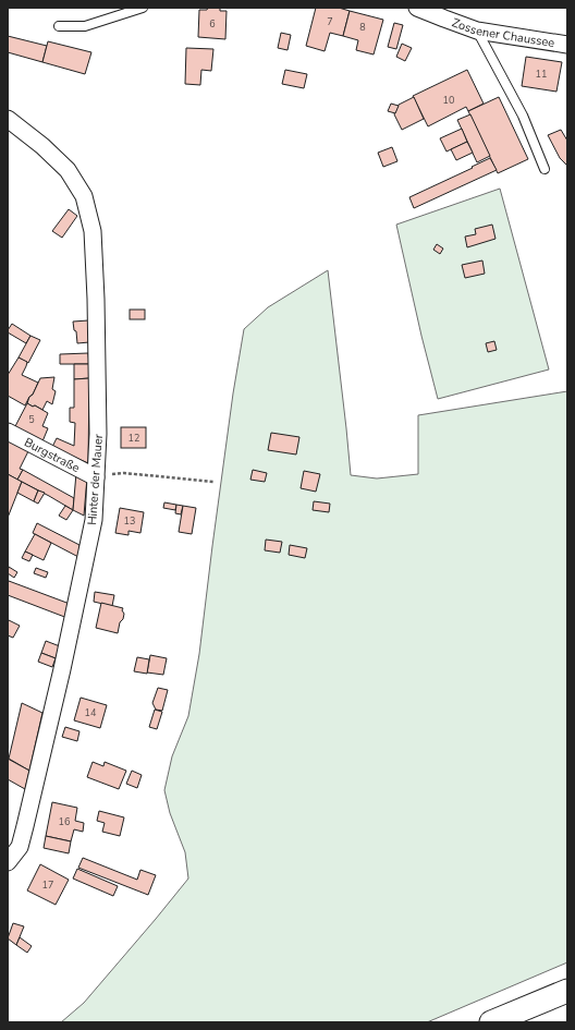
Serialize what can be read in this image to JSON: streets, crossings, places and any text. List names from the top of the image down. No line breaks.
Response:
{"streets":{"street":["Zossener Chaussee","Burgstraße","Hinter der Mauer"]},"crossings":[["Burgstraße","Hinter der Mauer"]],"house_numbers":["7","6","8","11","10","5","12","13","14","16","17"]}
